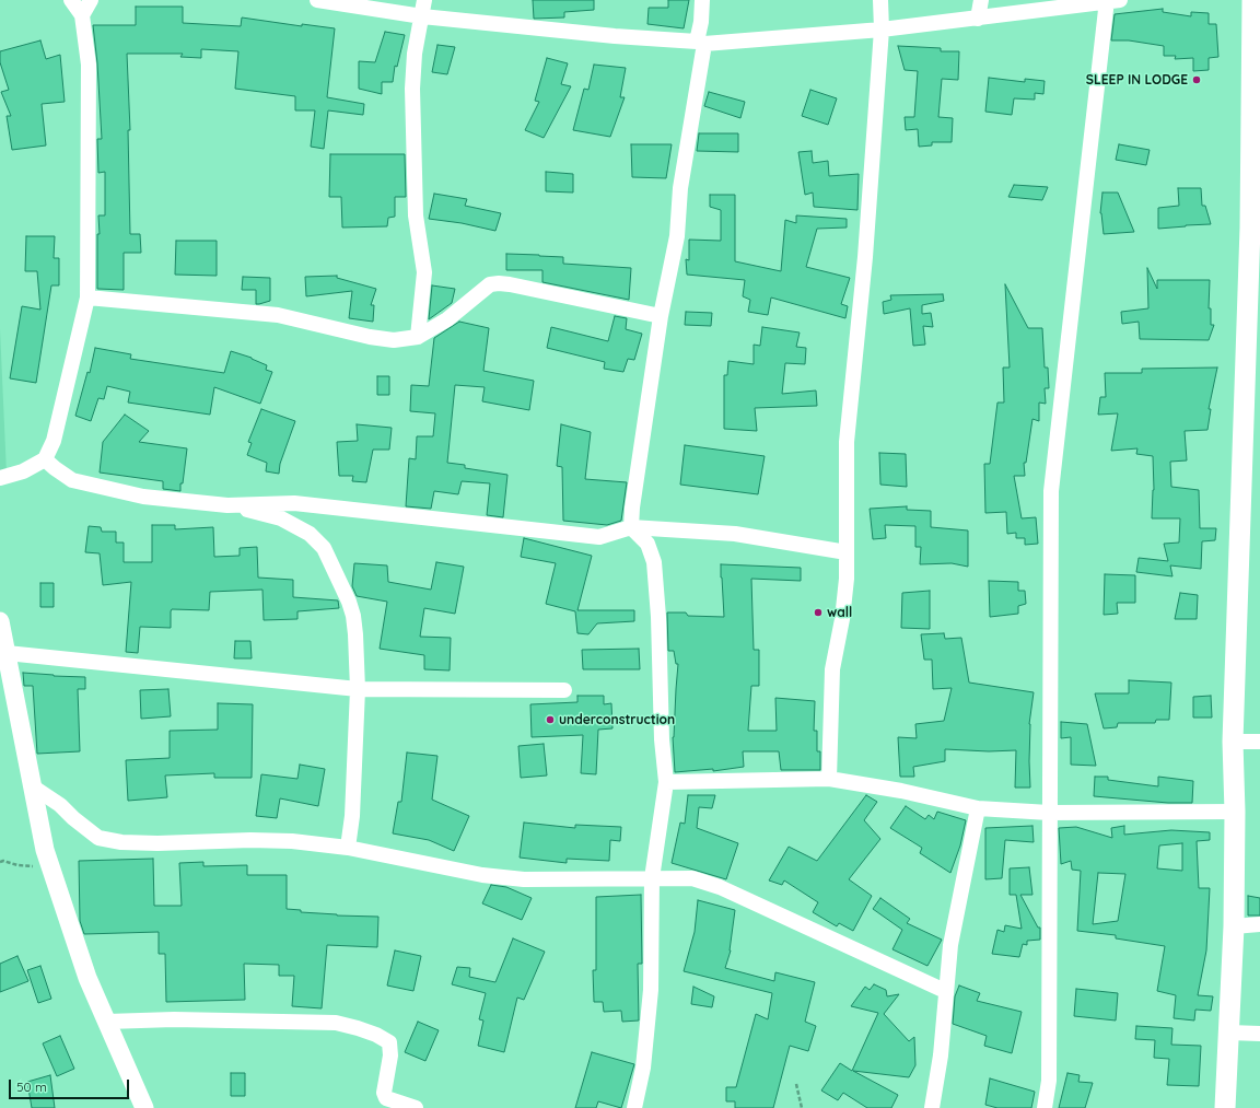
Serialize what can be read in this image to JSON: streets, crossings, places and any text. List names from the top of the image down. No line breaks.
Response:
{"places":["SLEEP IN LODGE","wall","underconstruction"],"scale_bar":"50 m"}
